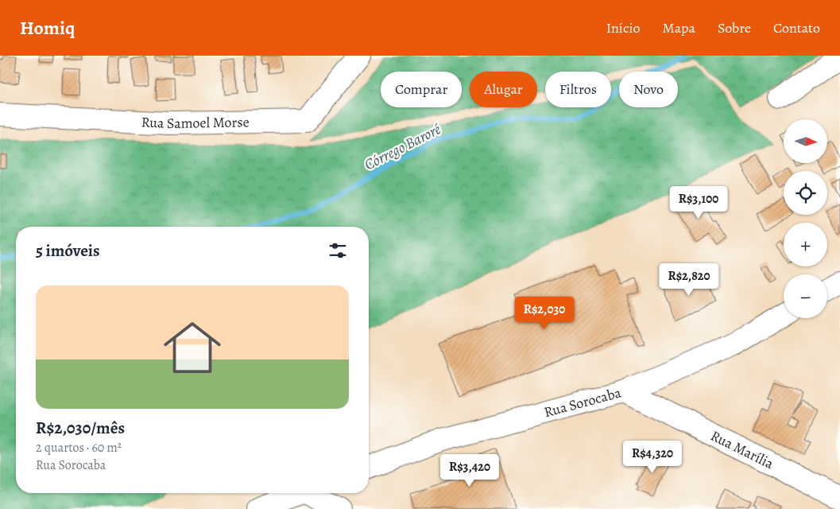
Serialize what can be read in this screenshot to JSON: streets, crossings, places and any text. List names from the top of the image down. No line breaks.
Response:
{"streets":{"street":["Rua Samoel Morse","Rua Sorocaba","Rua Marília"]},"crossings":[["Rua Sorocaba","Rua Marília"]],"water":["Córrego Baroré"],"north":"right","page":{"header":"Homiq","nav":["Início","Mapa","Sobre","Contato"],"chip":["Comprar","Alugar","Filtros","Novo"],"map_buttons":["+","−"],"price":["R$3,100","R$2,820","R$2,030","R$4,320","R$3,420"],"heading":"5 imóveis","list":[{"name":"R$2,030/mês","note":"2 quartos · 60 m² · Rua Sorocaba"}]}}
